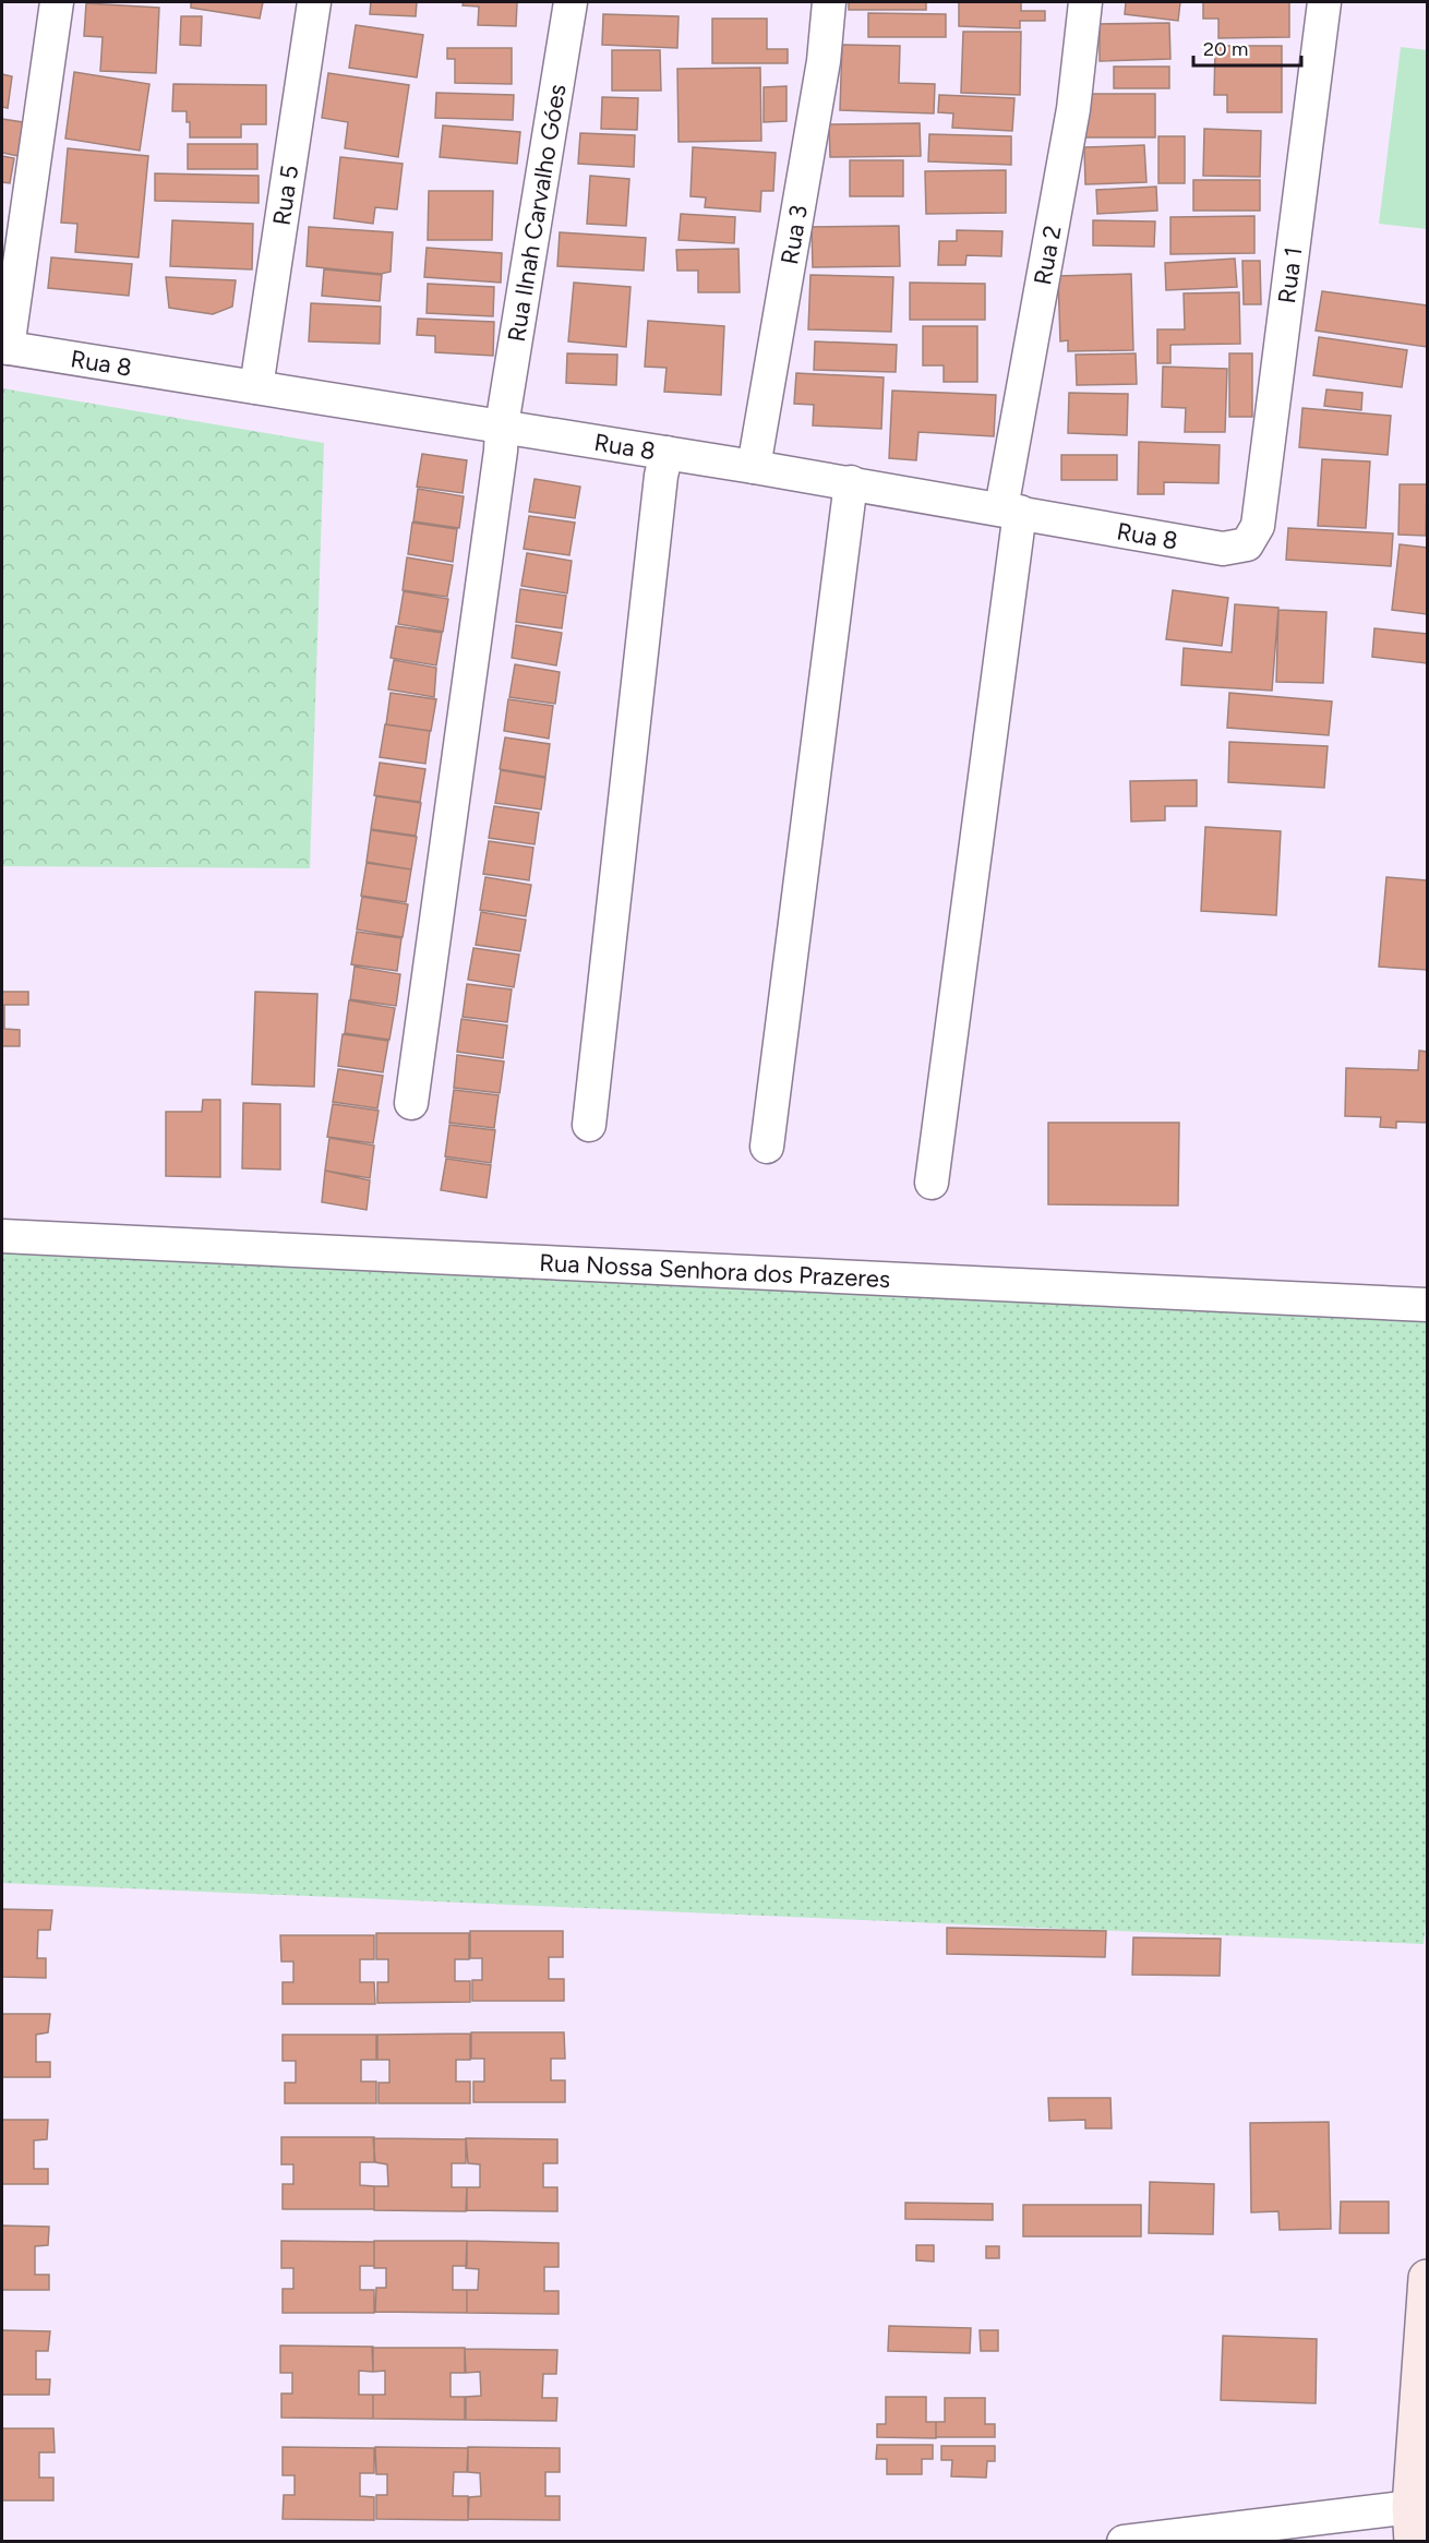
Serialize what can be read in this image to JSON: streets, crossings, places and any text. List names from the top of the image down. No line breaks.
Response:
{"streets":{"street":["Rua 5","Rua Ilnah Carvalho Góes","Rua 3","Rua 2","Rua 1","Rua 8","Rua Nossa Senhora dos Prazeres"]},"crossings":[["Rua 5","Rua 8"],["Rua Ilnah Carvalho Góes","Rua 8"],["Rua 3","Rua 8"],["Rua 2","Rua 8"],["Rua 1","Rua 8"]],"scale_bar":"20 m"}
